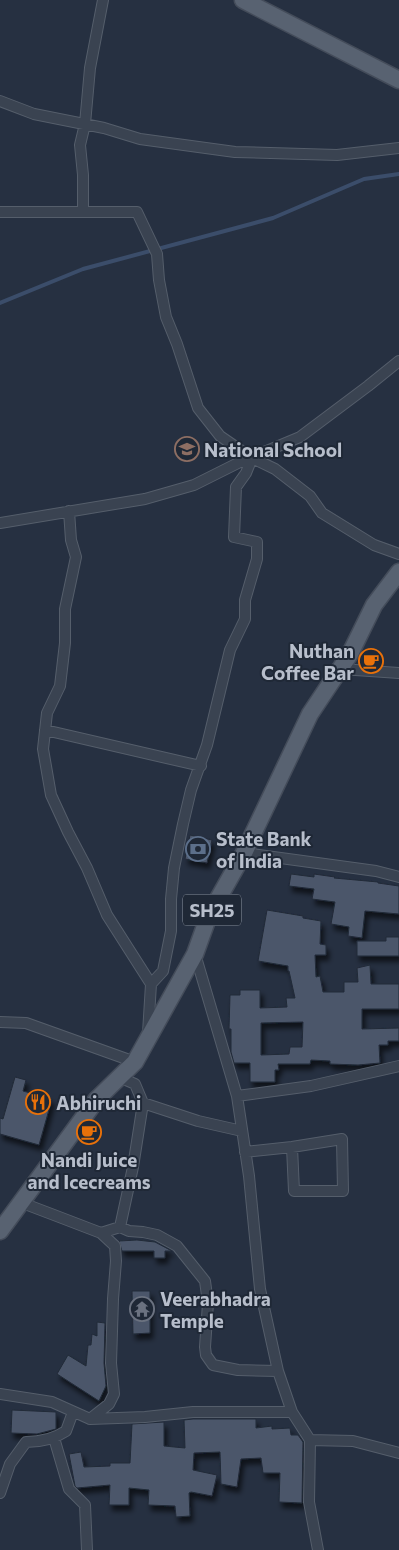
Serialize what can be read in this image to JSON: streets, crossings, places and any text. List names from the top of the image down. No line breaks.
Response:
{"streets":{"main road":["SH25"]},"places":{"school or university":["National School"],"cafe":["Nuthan Coffee Bar","Nandi Juice and Icecreams"],"bank":["State Bank of India"],"restaurant":["Abhiruchi"],"temple":["Veerabhadra Temple"]}}
